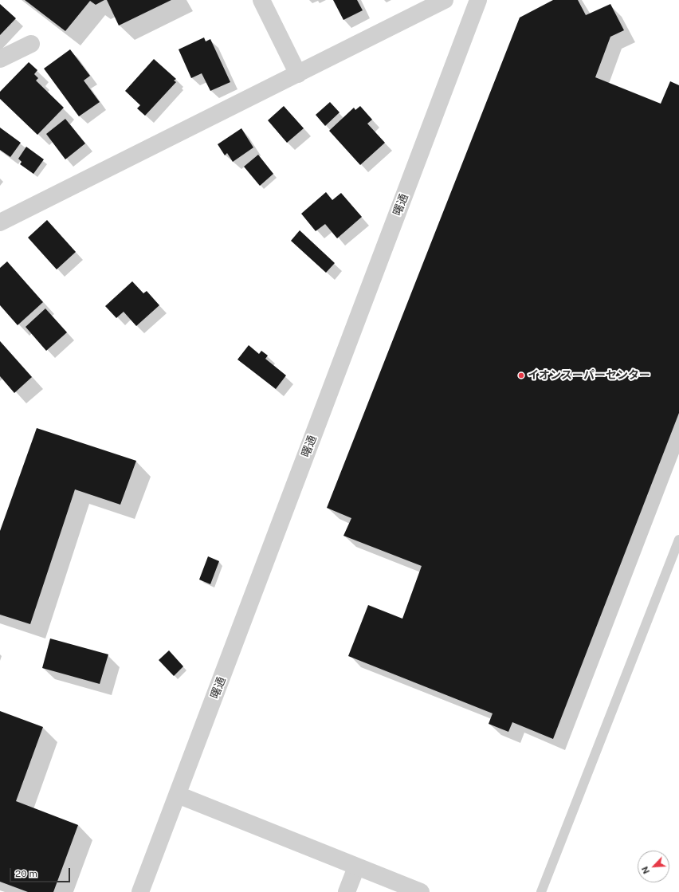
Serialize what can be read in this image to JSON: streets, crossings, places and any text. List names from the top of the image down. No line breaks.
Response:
{"streets":{"street":["曙通"]},"places":["イオンスーパーセンター"],"scale_bar":"20 m","north":"bottom left"}
